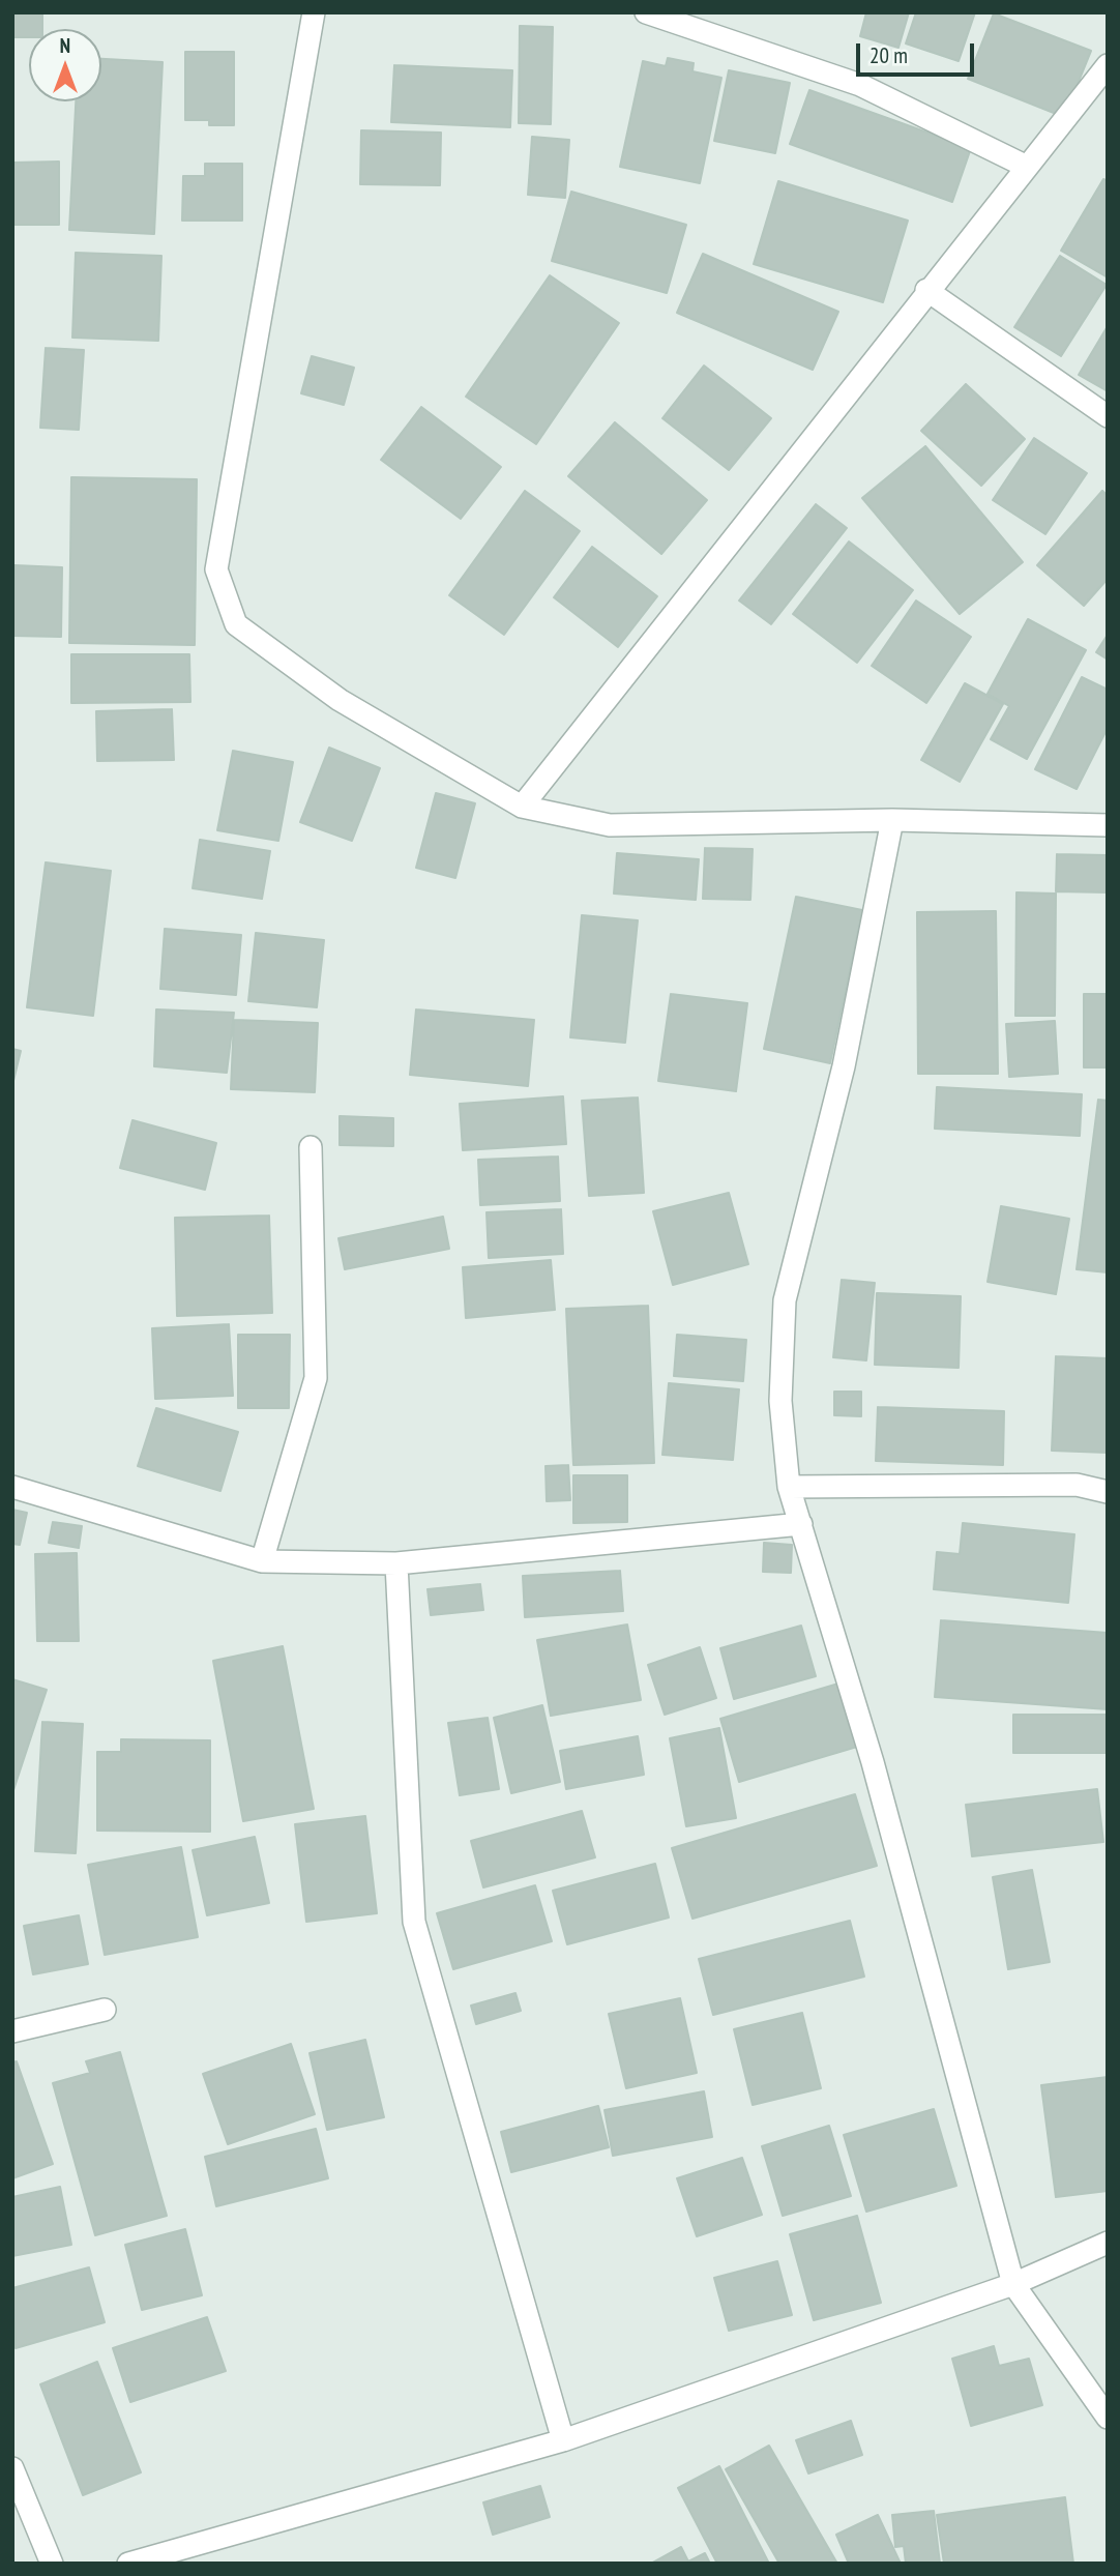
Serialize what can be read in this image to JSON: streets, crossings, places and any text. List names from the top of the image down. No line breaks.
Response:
{"scale_bar":"20 m","north":"top"}
